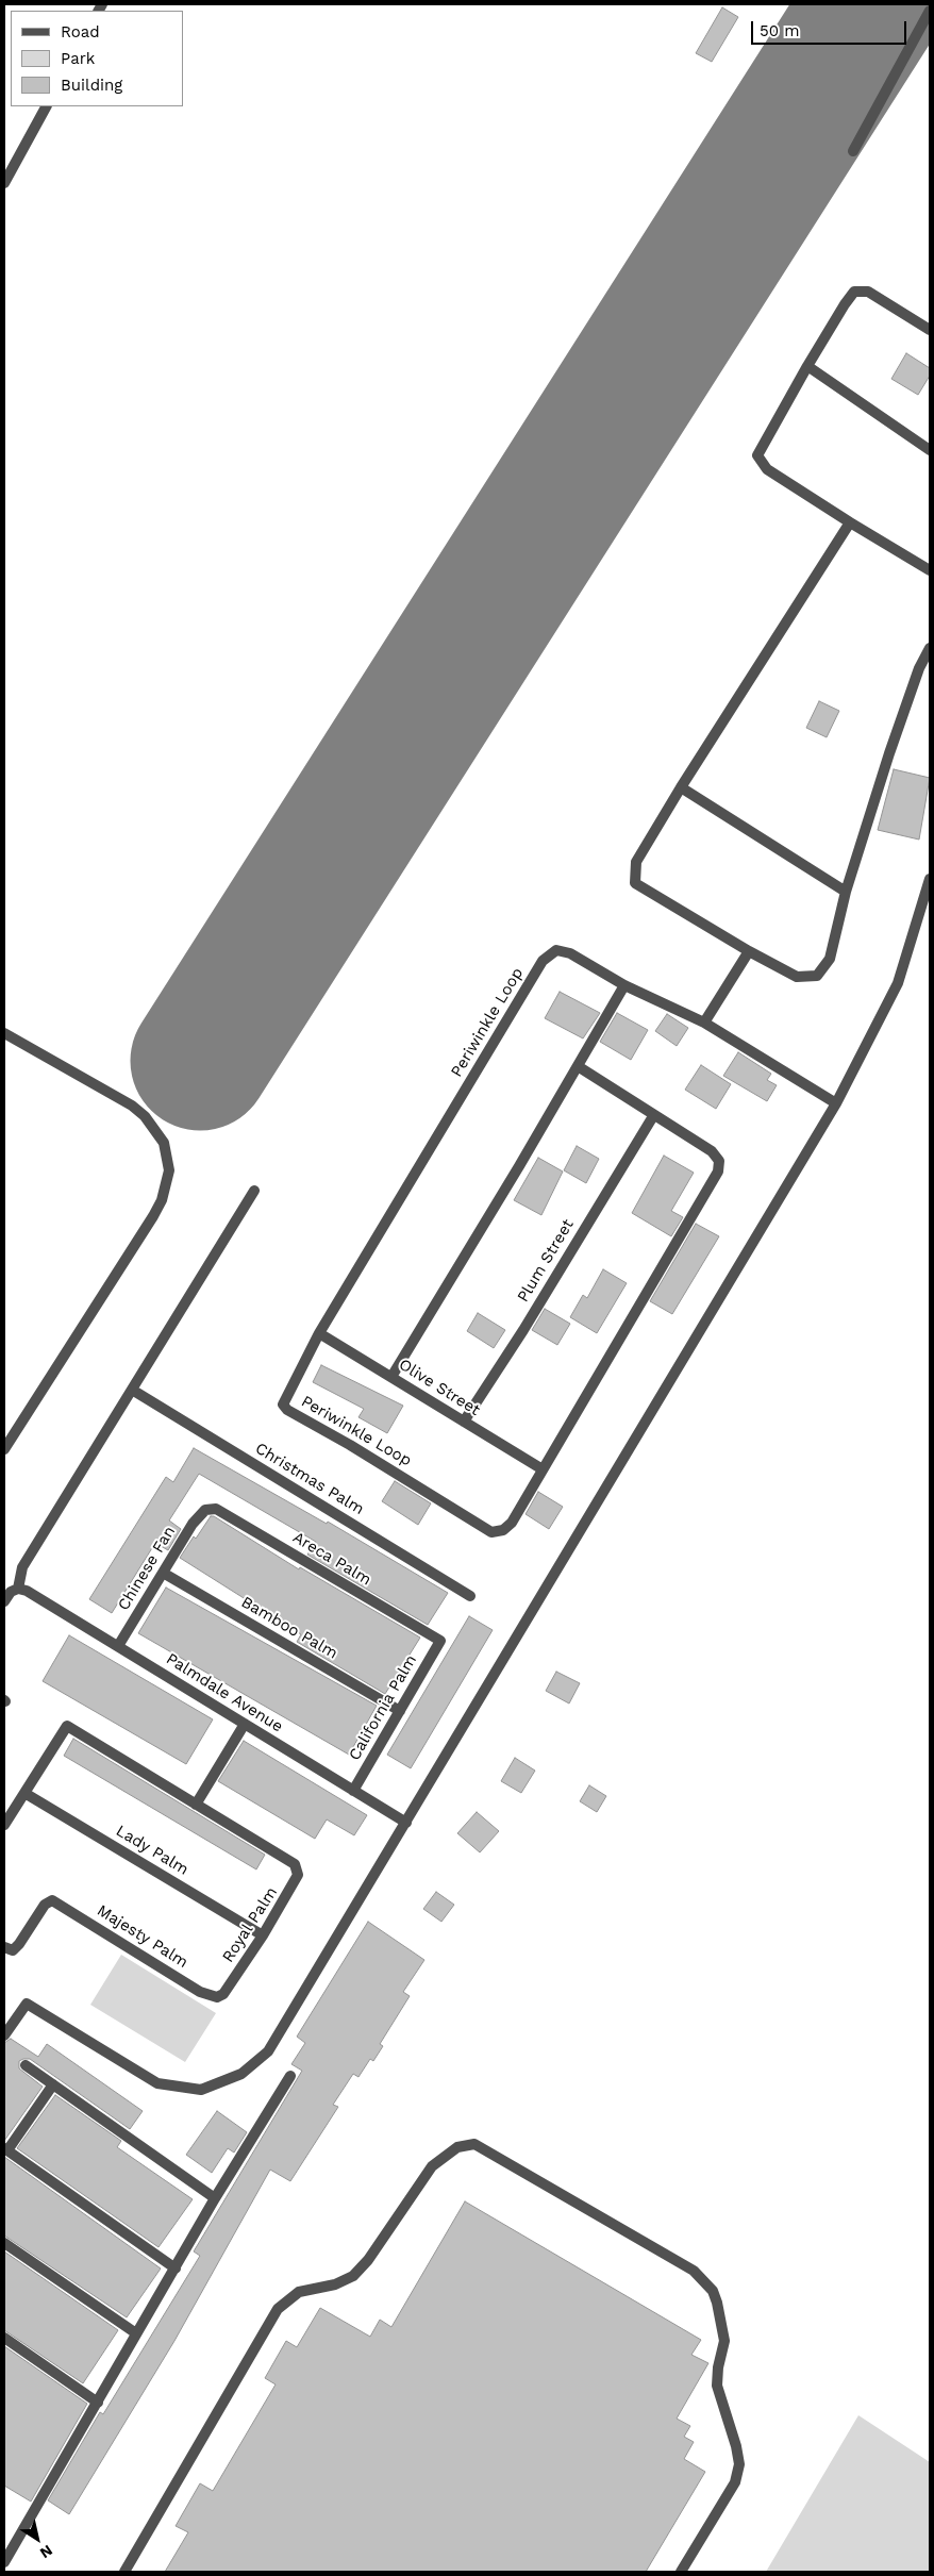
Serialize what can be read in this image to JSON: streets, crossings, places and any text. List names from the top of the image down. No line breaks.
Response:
{"streets":{"street":["Periwinkle Loop","Plum Street","Olive Street","Christmas Palm","Areca Palm","Chinese Fan","Bamboo Palm","Palmdale Avenue","California Palm","Lady Palm","Royal Palm","Majesty Palm"]},"crossings":[["Periwinkle Loop","Plum Street"],["Periwinkle Loop","Olive Street"],["Plum Street","Olive Street"],["Areca Palm","Chinese Fan"],["Areca Palm","California Palm"],["Chinese Fan","Bamboo Palm"],["Chinese Fan","Palmdale Avenue"],["Bamboo Palm","California Palm"],["Palmdale Avenue","California Palm"],["Lady Palm","Royal Palm"],["Royal Palm","Majesty Palm"]],"legend":["Road","Park","Building"],"scale_bar":"50 m","north":"bottom right"}
